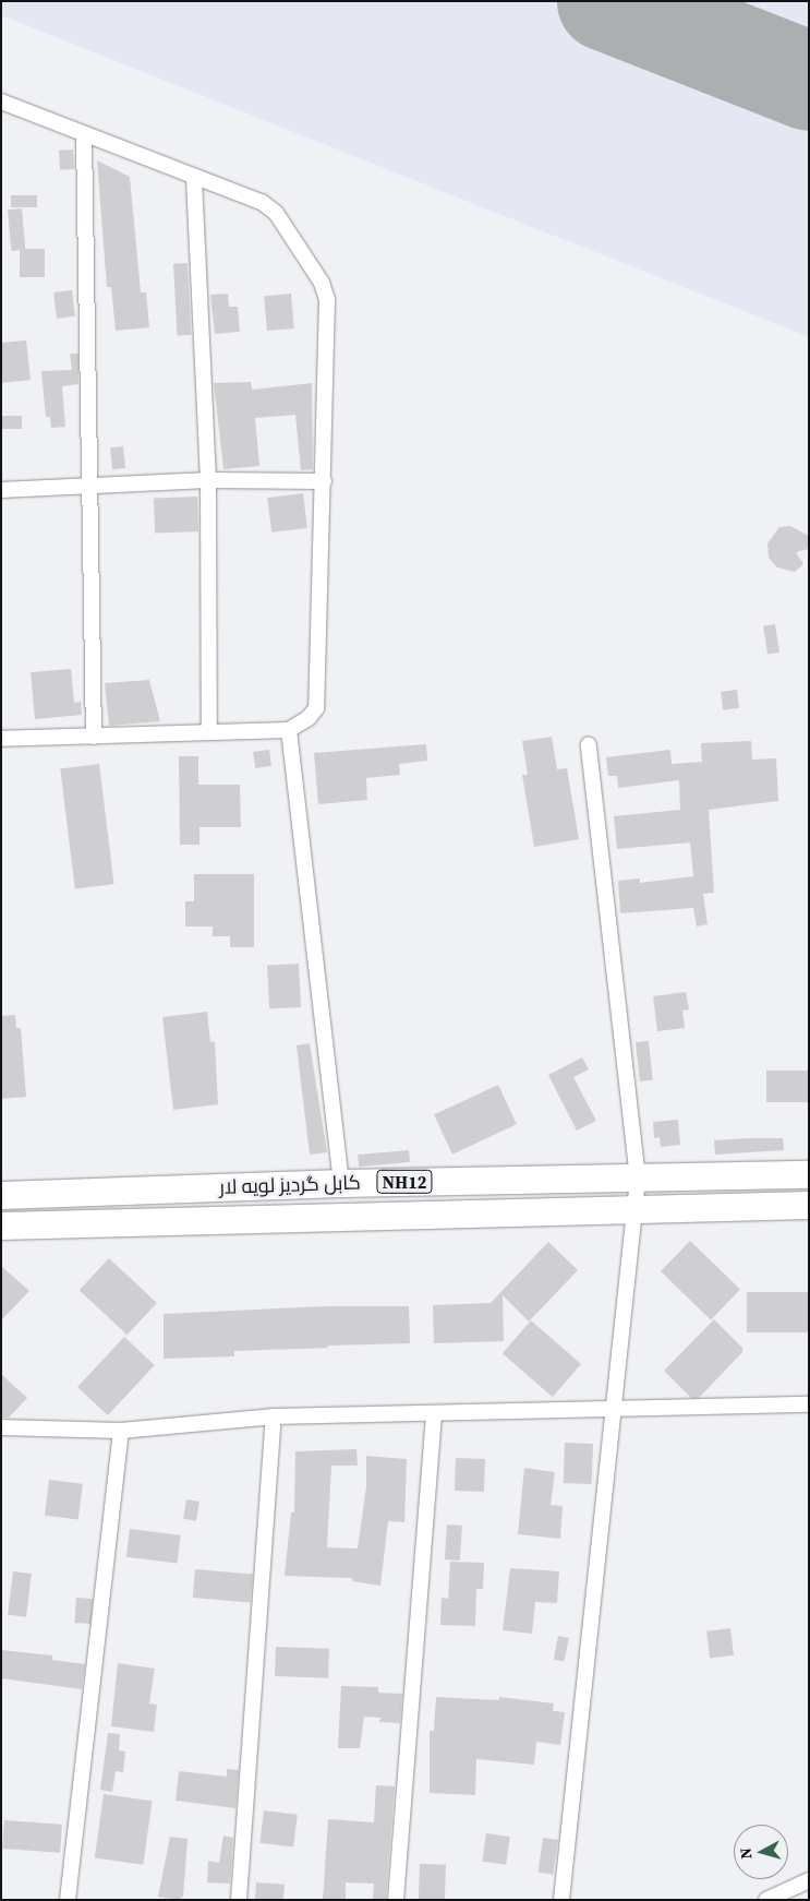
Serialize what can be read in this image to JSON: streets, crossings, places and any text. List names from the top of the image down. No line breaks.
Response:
{"streets":{"highway":["NH12","کابل گردیز لویه لار"]},"north":"left"}
